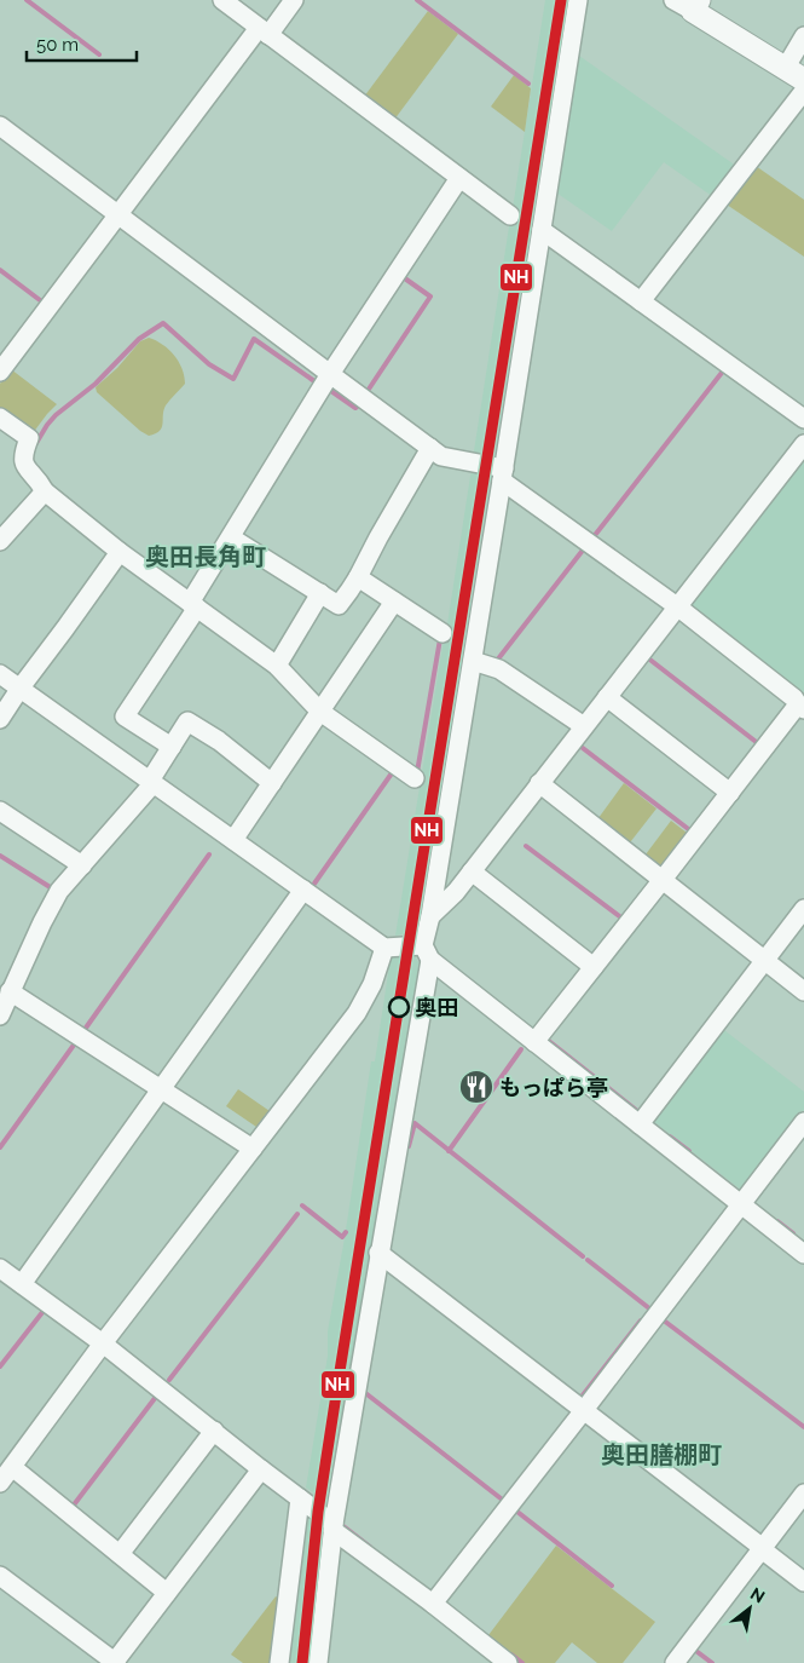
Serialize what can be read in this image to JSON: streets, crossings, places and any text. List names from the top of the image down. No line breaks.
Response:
{"districts":["奥田長角町","奥田膳棚町"],"places":{"other":["奥田"],"restaurant":["もっぱら亭"]},"lines":["transit line NH"],"scale_bar":"50 m","north":"top right"}
